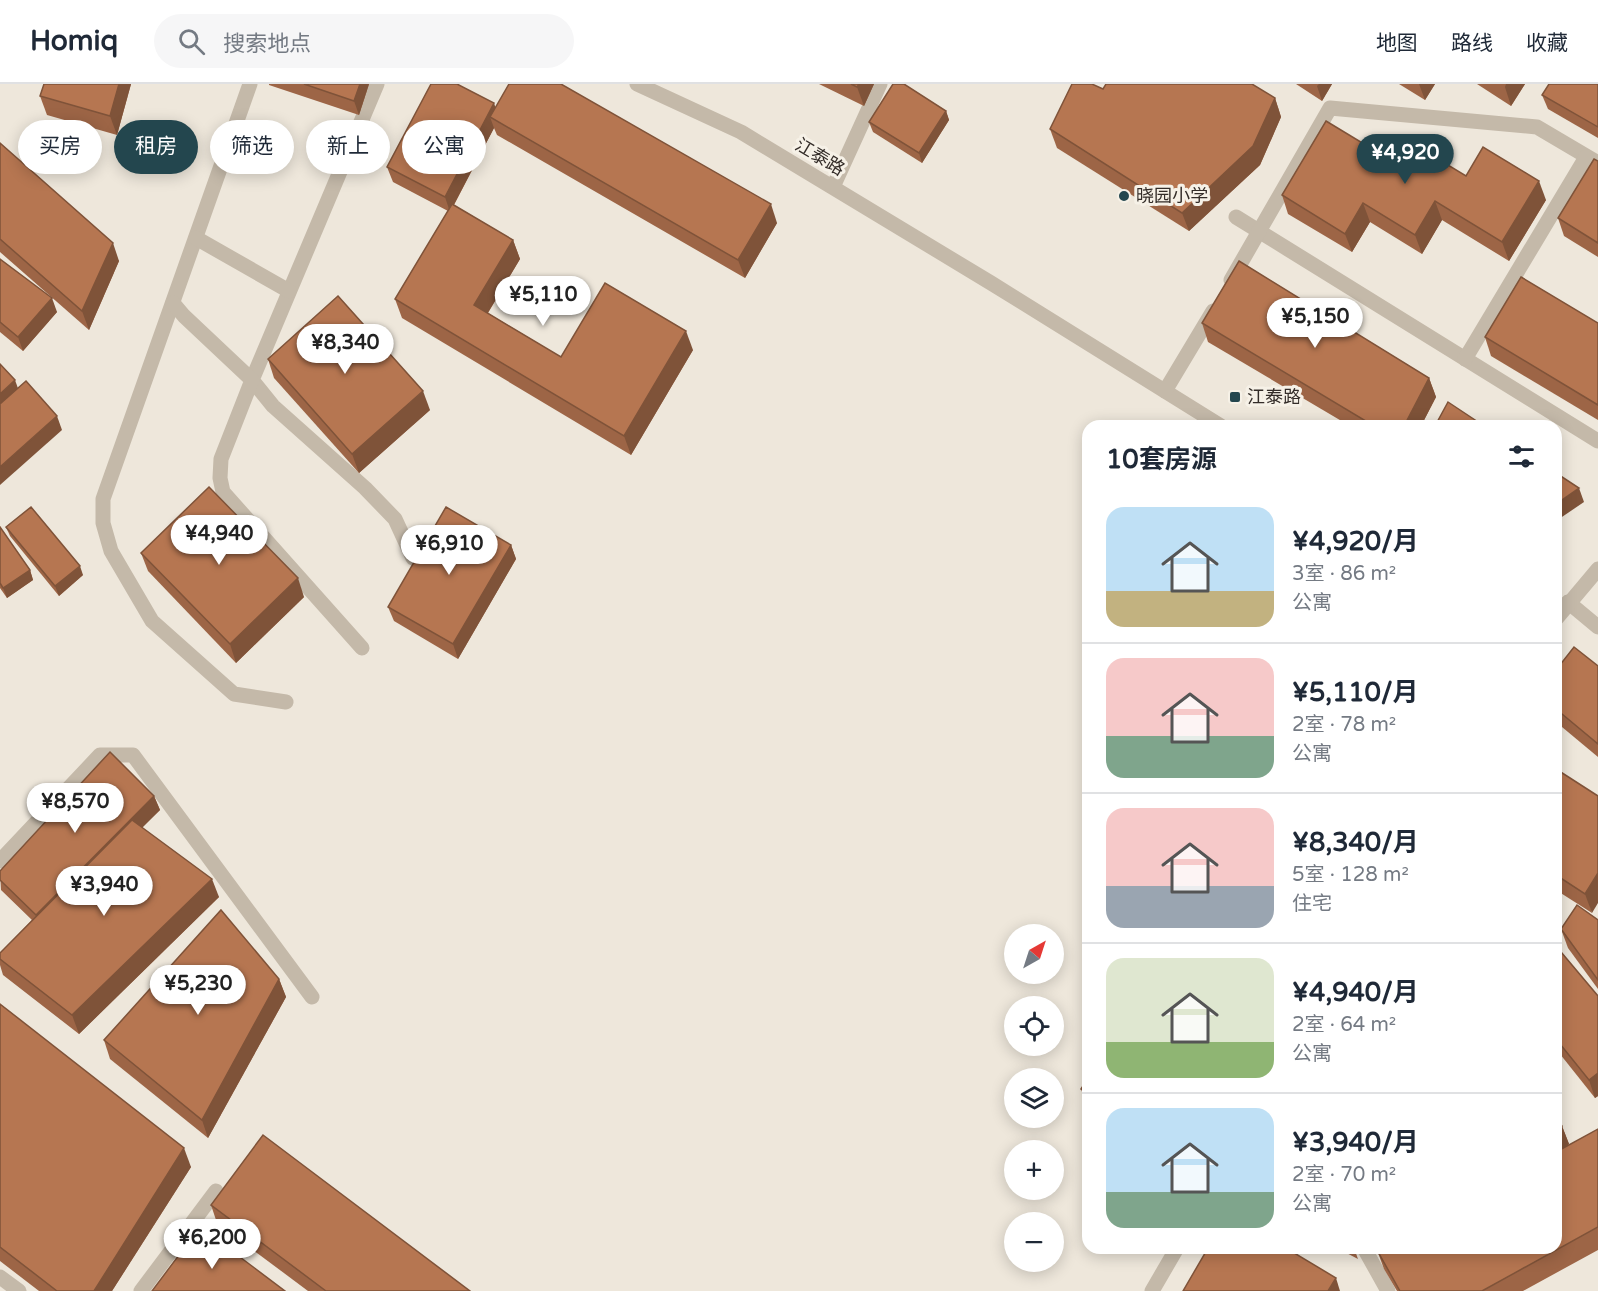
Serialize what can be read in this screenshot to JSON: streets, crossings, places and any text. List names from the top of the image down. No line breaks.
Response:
{"streets":{"street":["江泰路"]},"places":{"other":["晓园小学"],"transit":["江泰路"]},"north":"top right","page":{"header":"Homiq","search":"搜索地点","nav":["地图","路线","收藏"],"chip":["买房","租房","筛选","新上","公寓"],"price":["¥4,920","¥5,110","¥5,150","¥8,340","¥4,940","¥6,910","¥8,570","¥3,940","¥5,230","¥6,200"],"heading":"10套房源","list":[{"name":"¥4,920/月","note":"3室 · 86 m² · 公寓"},{"name":"¥5,110/月","note":"2室 · 78 m² · 公寓"},{"name":"¥8,340/月","note":"5室 · 128 m² · 住宅"},{"name":"¥4,940/月","note":"2室 · 64 m² · 公寓"},{"name":"¥3,940/月","note":"2室 · 70 m² · 公寓"}],"map_buttons":["+","−"]}}
